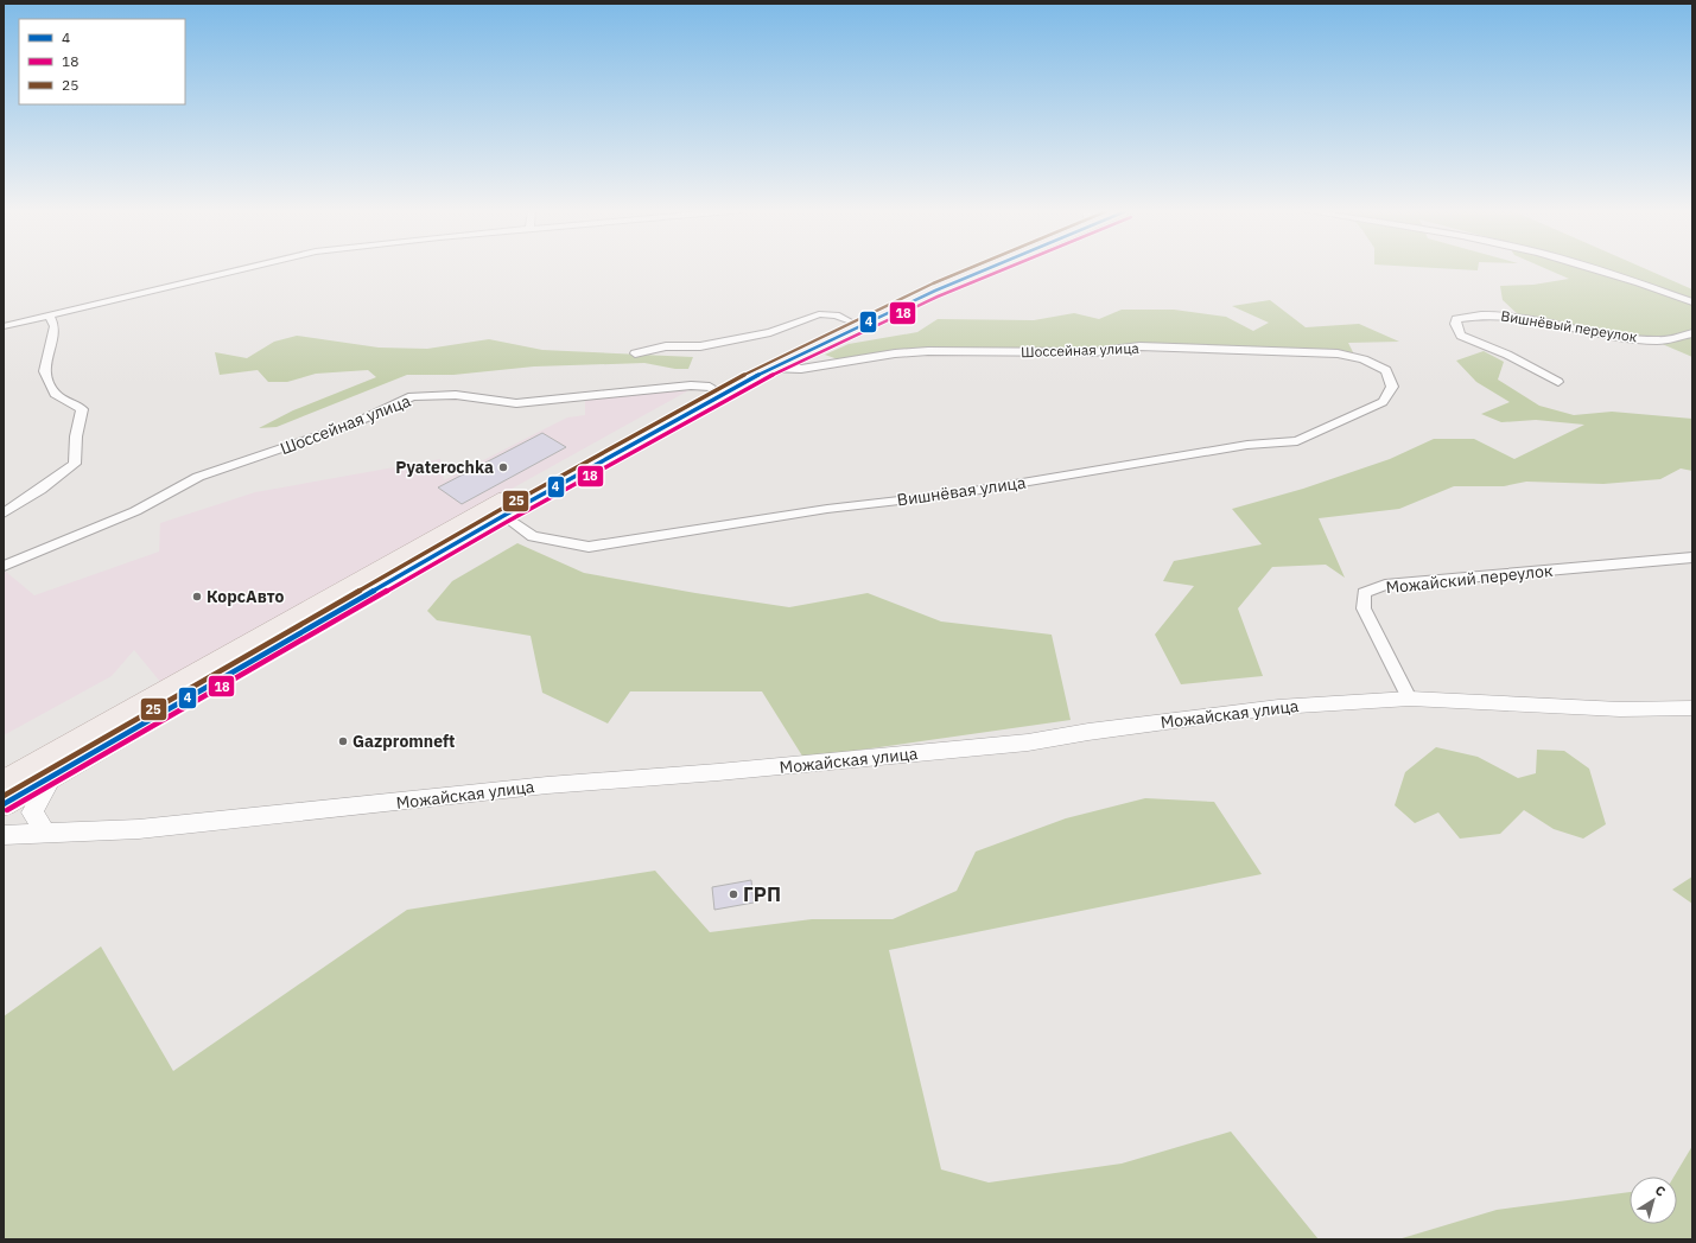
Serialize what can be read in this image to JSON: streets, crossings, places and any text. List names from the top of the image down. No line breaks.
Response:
{"streets":{"street":["Вишнёвый переулок","Шоссейная улица","Вишнёвая улица","Можайский переулок","Можайская улица"]},"crossings":[["Шоссейная улица","Вишнёвая улица"],["Можайский переулок","Можайская улица"]],"places":["Pyaterochka","КорсАвто","Gazpromneft","ГРП"],"lines":["transit line 4","transit line 18","transit line 25"],"legend":["4","18","25"],"north":"top right"}
